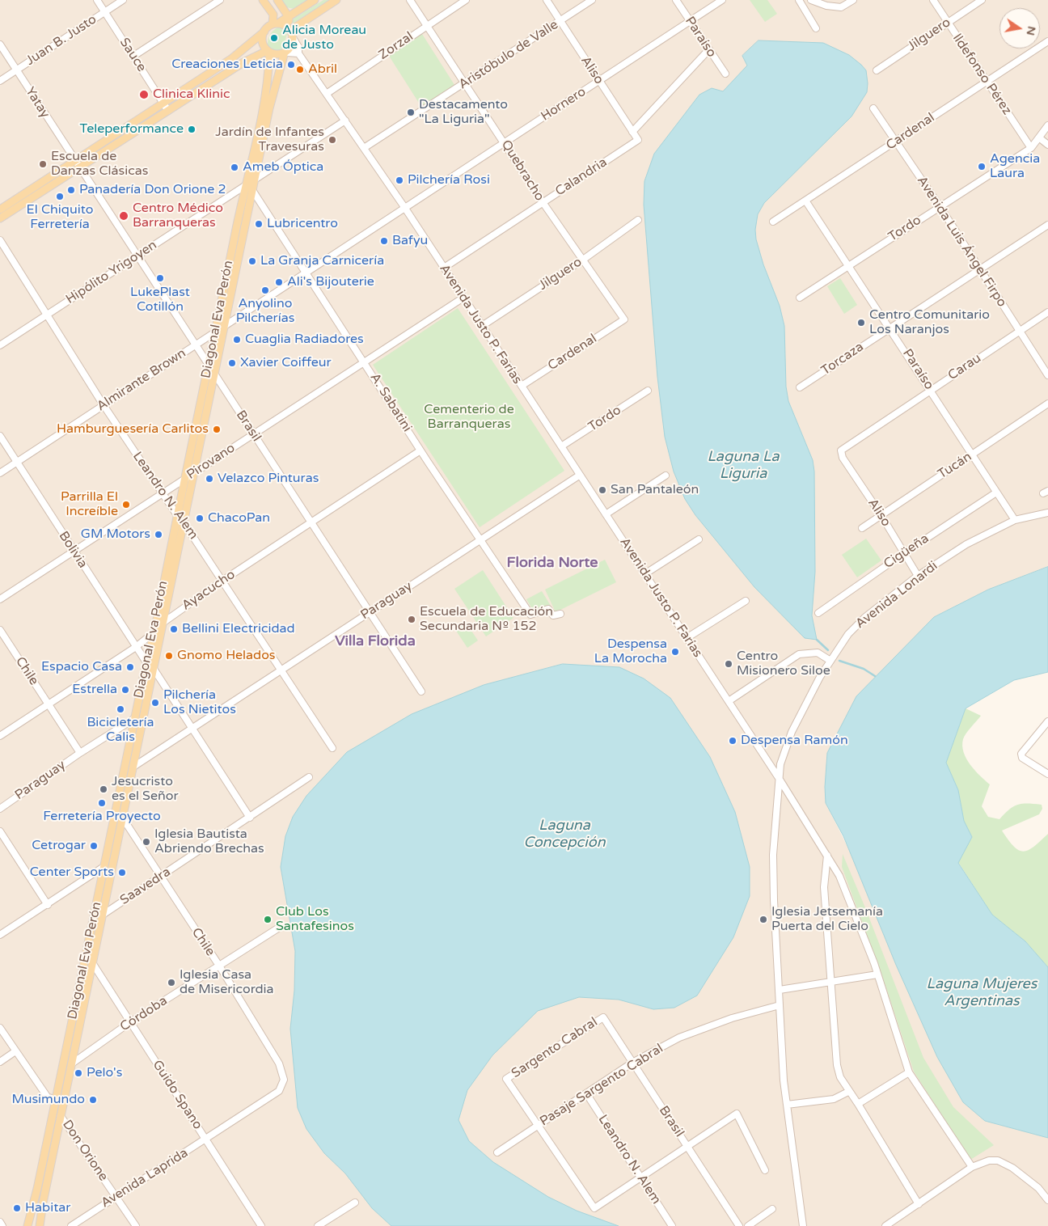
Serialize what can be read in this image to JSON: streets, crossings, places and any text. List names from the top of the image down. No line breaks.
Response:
{"streets":{"main road":["Diagonal Eva Perón"],"street":["Jilguero","Paraíso","Juan B. Justo","Zorzal","Sauce","Aristóbulo de Valle","Aliso","Ildefonso Pérez","Yatay","Hornero","Cardenal","Quebracho","Calandria","Tordo","Avenida Luis Ángel Firpo","Hipólito Yrigoyen","Avenida Justo P. Farías","Torcaza","Carau","Almirante Brown","A. Sabatini","Brasil","Pirovano","Tucán","Leandro N. Alem","Bolivia","Cigüeña","Ayacucho","Avenida Lonardi","Paraguay","Chile","Saavedra","Córdoba","Sargento Cabral","Pasaje Sargento Cabral","Guido Spano","Don Orione","Avenida Laprida"]},"crossings":[["Jilguero","Ildefonso Pérez"],["Jilguero","Quebracho"],["Jilguero","Avenida Justo P. Farías"],["Paraíso","Hornero"],["Paraíso","Cardenal"],["Paraíso","Tordo"],["Paraíso","Torcaza"],["Paraíso","Carau"],["Paraíso","Tucán"],["Paraíso","Cigüeña"],["Paraíso","Avenida Lonardi"],["Juan B. Justo","Sauce"],["Juan B. Justo","Yatay"],["Zorzal","Quebracho"],["Zorzal","Avenida Justo P. Farías"],["Aristóbulo de Valle","Aliso"],["Aristóbulo de Valle","Quebracho"],["Aristóbulo de Valle","Avenida Justo P. Farías"],["Aliso","Hornero"],["Aliso","Calandria"],["Aliso","Carau"],["Aliso","Tucán"],["Aliso","Cigüeña"],["Aliso","Avenida Lonardi"],["Ildefonso Pérez","Cardenal"],["Ildefonso Pérez","Tordo"],["Yatay","Brasil"],["Hornero","Quebracho"],["Hornero","Avenida Justo P. Farías"],["Hornero","Almirante Brown"],["Cardenal","Quebracho"],["Cardenal","Avenida Luis Ángel Firpo"],["Cardenal","Avenida Justo P. Farías"],["Quebracho","Calandria"],["Calandria","Avenida Justo P. Farías"],["Tordo","Avenida Luis Ángel Firpo"],["Tordo","Avenida Justo P. Farías"],["Avenida Luis Ángel Firpo","Torcaza"],["Avenida Luis Ángel Firpo","Carau"],["Hipólito Yrigoyen","Diagonal Eva Perón"],["Hipólito Yrigoyen","Avenida Justo P. Farías"],["Hipólito Yrigoyen","Brasil"],["Hipólito Yrigoyen","Leandro N. Alem"],["Diagonal Eva Perón","Avenida Justo P. Farías"],["Diagonal Eva Perón","Almirante Brown"],["Diagonal Eva Perón","A. Sabatini"],["Diagonal Eva Perón","Brasil"],["Diagonal Eva Perón","Pirovano"],["Diagonal Eva Perón","Leandro N. Alem"],["Diagonal Eva Perón","Bolivia"],["Diagonal Eva Perón","Ayacucho"],["Diagonal Eva Perón","Paraguay"],["Diagonal Eva Perón","Chile"],["Diagonal Eva Perón","Saavedra"],["Diagonal Eva Perón","Córdoba"],["Diagonal Eva Perón","Guido Spano"],["Diagonal Eva Perón","Don Orione"],["Avenida Justo P. Farías","Almirante Brown"],["Avenida Justo P. Farías","Pirovano"],["Avenida Justo P. Farías","Avenida Lonardi"],["Avenida Justo P. Farías","Paraguay"],["Almirante Brown","A. Sabatini"],["Almirante Brown","Brasil"],["Almirante Brown","Leandro N. Alem"],["Almirante Brown","Bolivia"],["A. Sabatini","Pirovano"],["A. Sabatini","Ayacucho"],["A. Sabatini","Paraguay"],["Brasil","Pirovano"],["Brasil","Ayacucho"],["Brasil","Paraguay"],["Brasil","Sargento Cabral"],["Brasil","Pasaje Sargento Cabral"],["Pirovano","Leandro N. Alem"],["Pirovano","Bolivia"],["Leandro N. Alem","Ayacucho"],["Leandro N. Alem","Paraguay"],["Leandro N. Alem","Pasaje Sargento Cabral"],["Bolivia","Ayacucho"],["Ayacucho","Chile"],["Avenida Lonardi","Pasaje Sargento Cabral"],["Paraguay","Chile"],["Chile","Saavedra"],["Chile","Córdoba"],["Chile","Avenida Laprida"],["Córdoba","Guido Spano"],["Sargento Cabral","Pasaje Sargento Cabral"],["Guido Spano","Avenida Laprida"],["Don Orione","Avenida Laprida"]],"districts":["Florida Norte","Villa Florida"],"water":["Laguna La Liguria","Laguna Concepción","Laguna Mujeres Argentinas"],"parks":["Cementerio de Barranqueras"],"places":["Alicia Moreau de Justo","Creaciones Leticia","Abril","Clinica Klinic","Destacamento \"La Liguria\"","Teleperformance","Jardín de Infantes Travesuras","Escuela de Danzas Clásicas","Agencia Laura","Ameb Óptica","Pilchería Rosi","Panadería Don Orione 2","El Chiquito Ferretería","Centro Médico Barranqueras","Lubricentro","Bafyu","La Granja Carnicería","LukePlast Cotillón","Ali's Bijouterie","Anyolino Pilcherías","Centro Comunitario Los Naranjos","Cuaglia Radiadores","Xavier Coiffeur","Hamburguesería Carlitos","Velazco Pinturas","San Pantaleón","Parrilla El Increíble","ChacoPan","GM Motors","Escuela de Educación Secundaria Nº 152","Bellini Electricidad","Despensa La Morocha","Gnomo Helados","Centro Misionero Siloe","Espacio Casa","Estrella","Pilchería Los Nietitos","Bicicletería Calis","Despensa Ramón","Jesucristo es el Señor","Ferretería Proyecto","Iglesia Bautista Abriendo Brechas","Cetrogar","Center Sports","Club Los Santafesinos","Iglesia Jetsemanía Puerta del Cielo","Iglesia Casa de Misericordia","Pelo's","Musimundo","Habitar"],"north":"right"}
